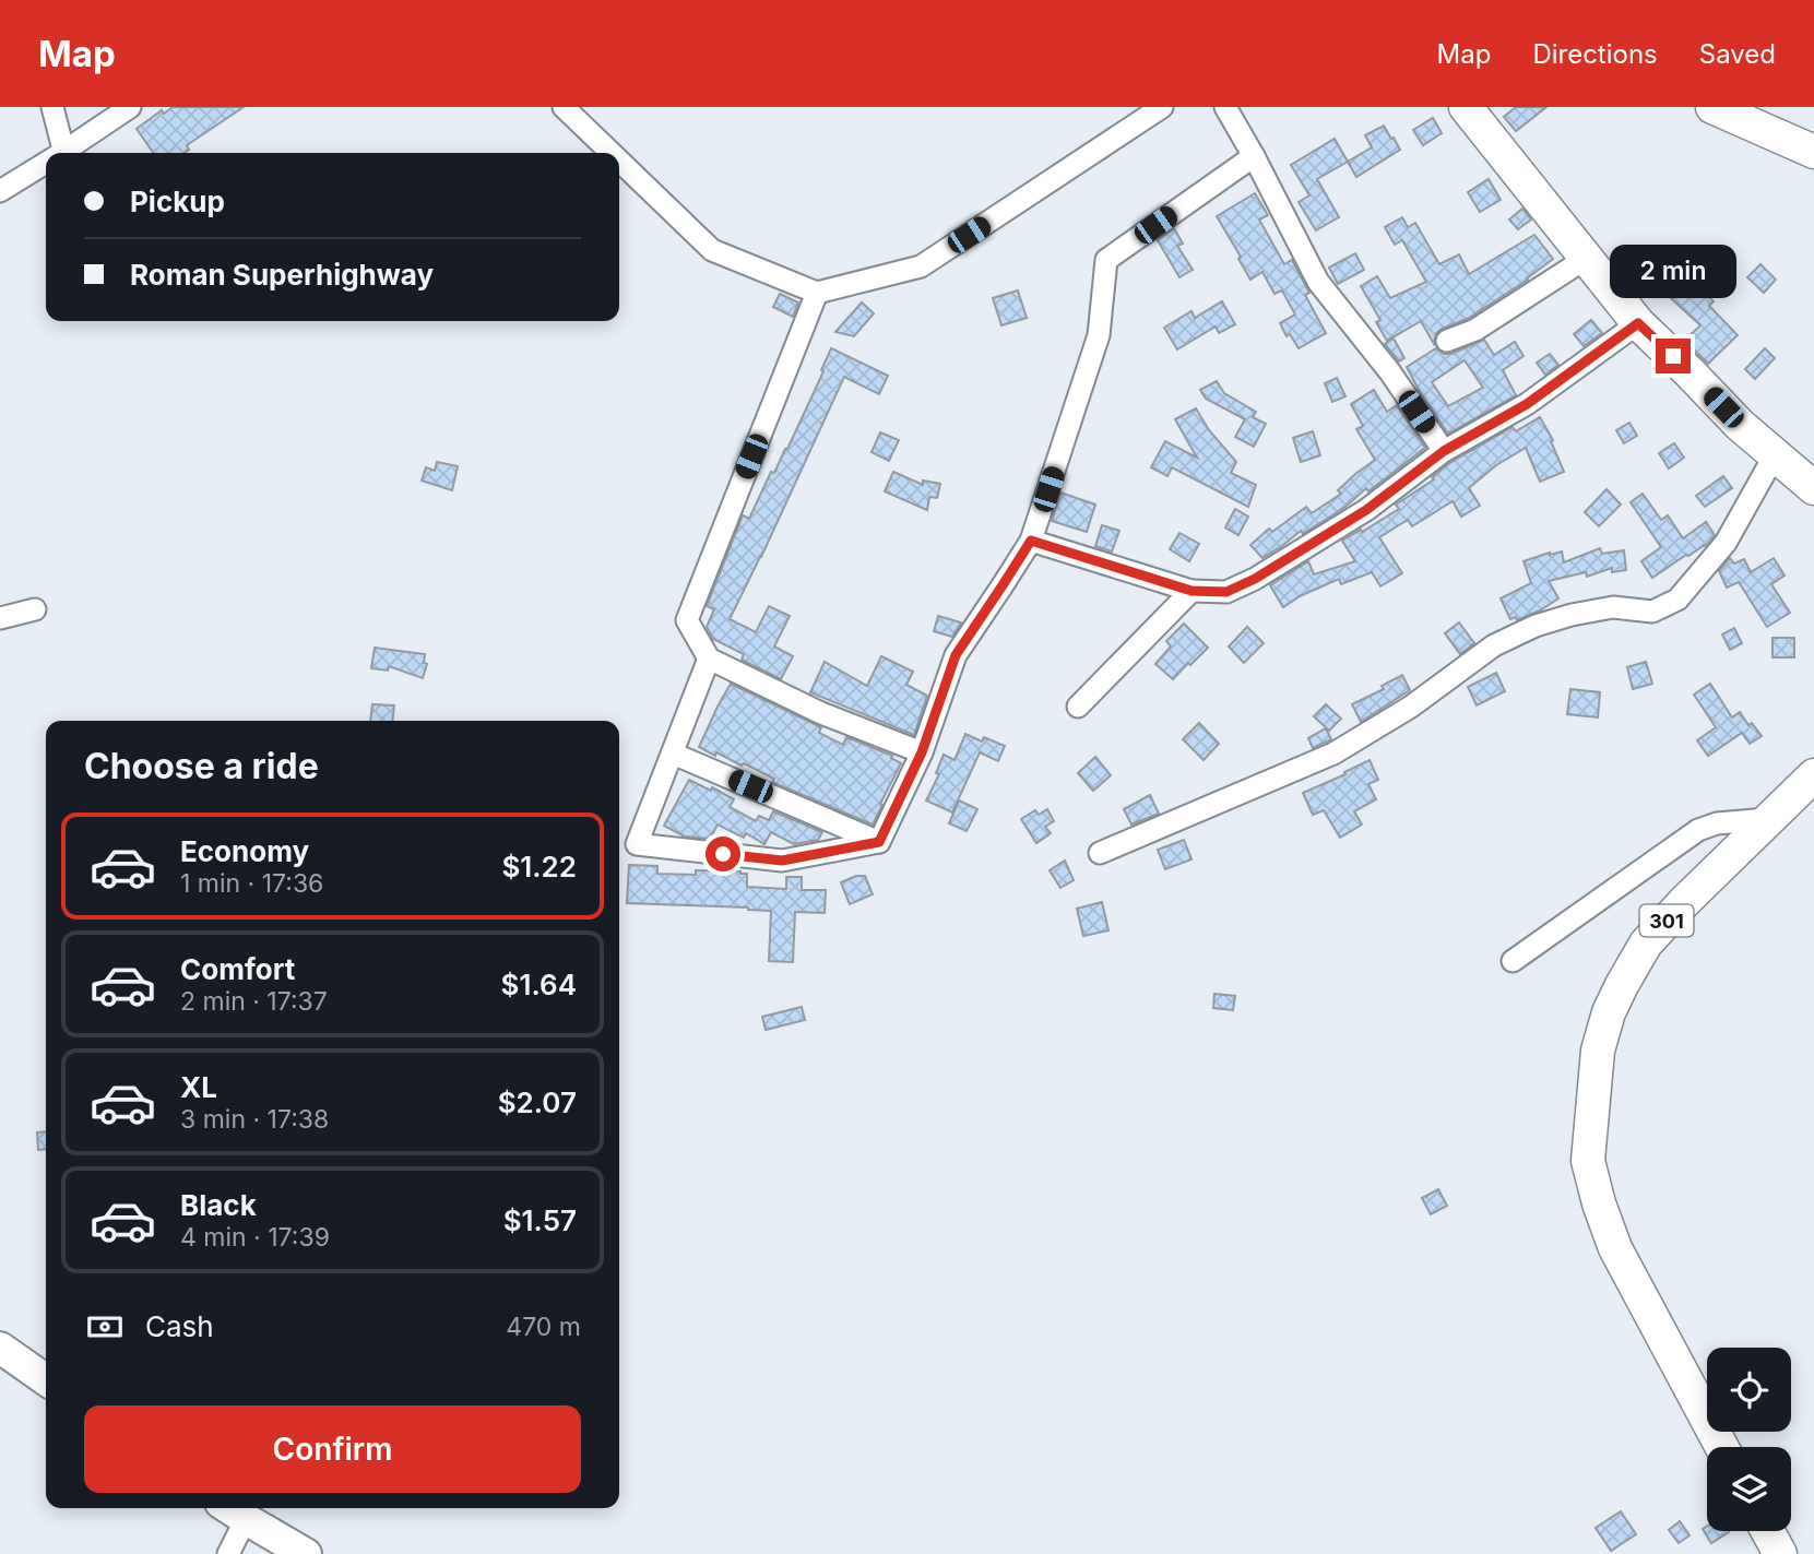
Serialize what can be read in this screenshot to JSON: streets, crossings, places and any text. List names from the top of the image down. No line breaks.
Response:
{"streets":{"main road":["301"]},"page":{"header":"Map","nav":["Map","Directions","Saved"],"banner":["Pickup","Roman Superhighway"],"bubble":"2 min","heading":"Choose a ride","list":[{"name":"Economy","note":"1 min · 17:36","value":"$1.22"},{"name":"Comfort","note":"2 min · 17:37","value":"$1.64"},{"name":"XL","note":"3 min · 17:38","value":"$2.07"},{"name":"Black","note":"4 min · 17:39","value":"$1.57"}],"pay":["Cash","470 m"],"buttons":"Confirm"}}
